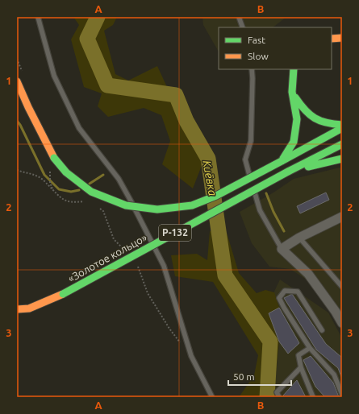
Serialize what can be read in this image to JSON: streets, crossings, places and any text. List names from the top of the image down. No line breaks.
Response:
{"streets":{"main road":["Р-132","«Золотое кольцо»"]},"water":["Киёвка"],"legend":["Fast","Slow"],"scale_bar":"50 m","grid":{"columns":["A","B"],"rows":["1","2","3"]}}
